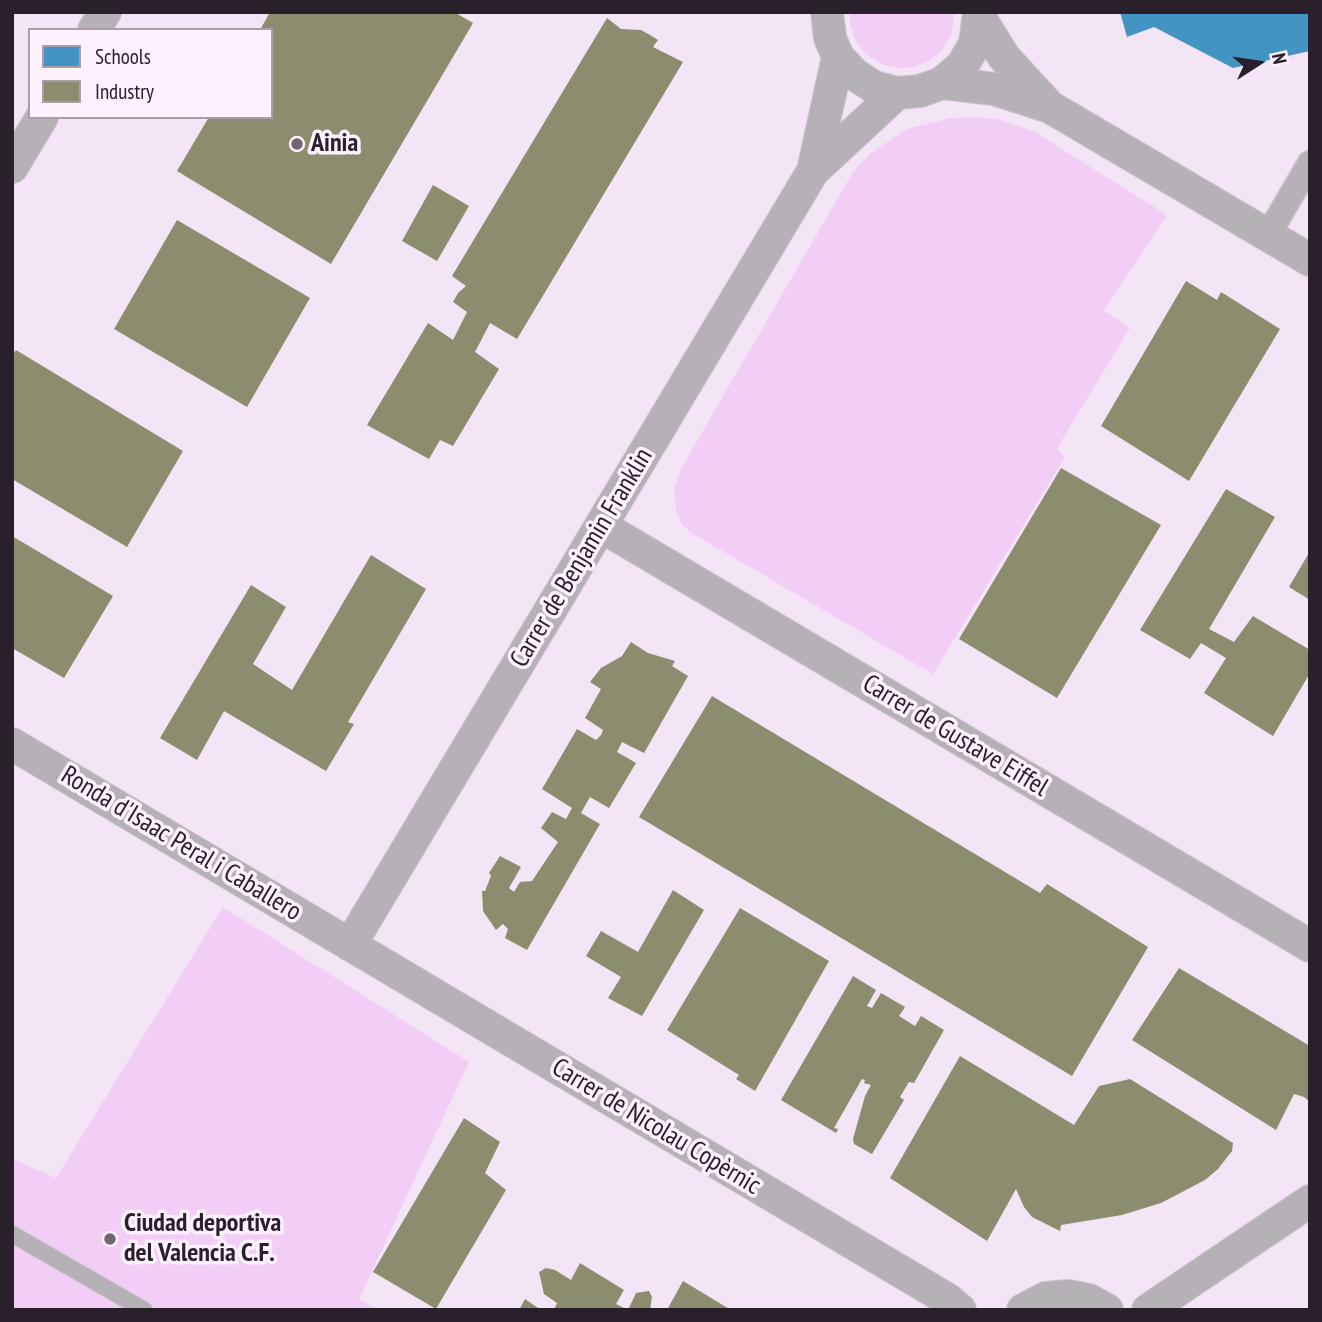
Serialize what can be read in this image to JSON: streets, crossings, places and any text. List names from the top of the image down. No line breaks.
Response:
{"streets":{"street":["Carrer de Benjamin Franklin","Carrer de Gustave Eiffel","Ronda d'Isaac Peral i Caballero","Carrer de Nicolau Copèrnic"]},"crossings":[["Carrer de Benjamin Franklin","Carrer de Gustave Eiffel"],["Carrer de Benjamin Franklin","Ronda d'Isaac Peral i Caballero"],["Carrer de Benjamin Franklin","Carrer de Nicolau Copèrnic"],["Ronda d'Isaac Peral i Caballero","Carrer de Nicolau Copèrnic"]],"places":["Ainia","Ciudad deportiva del Valencia C.F."],"legend":["Schools","Industry"],"north":"right"}
